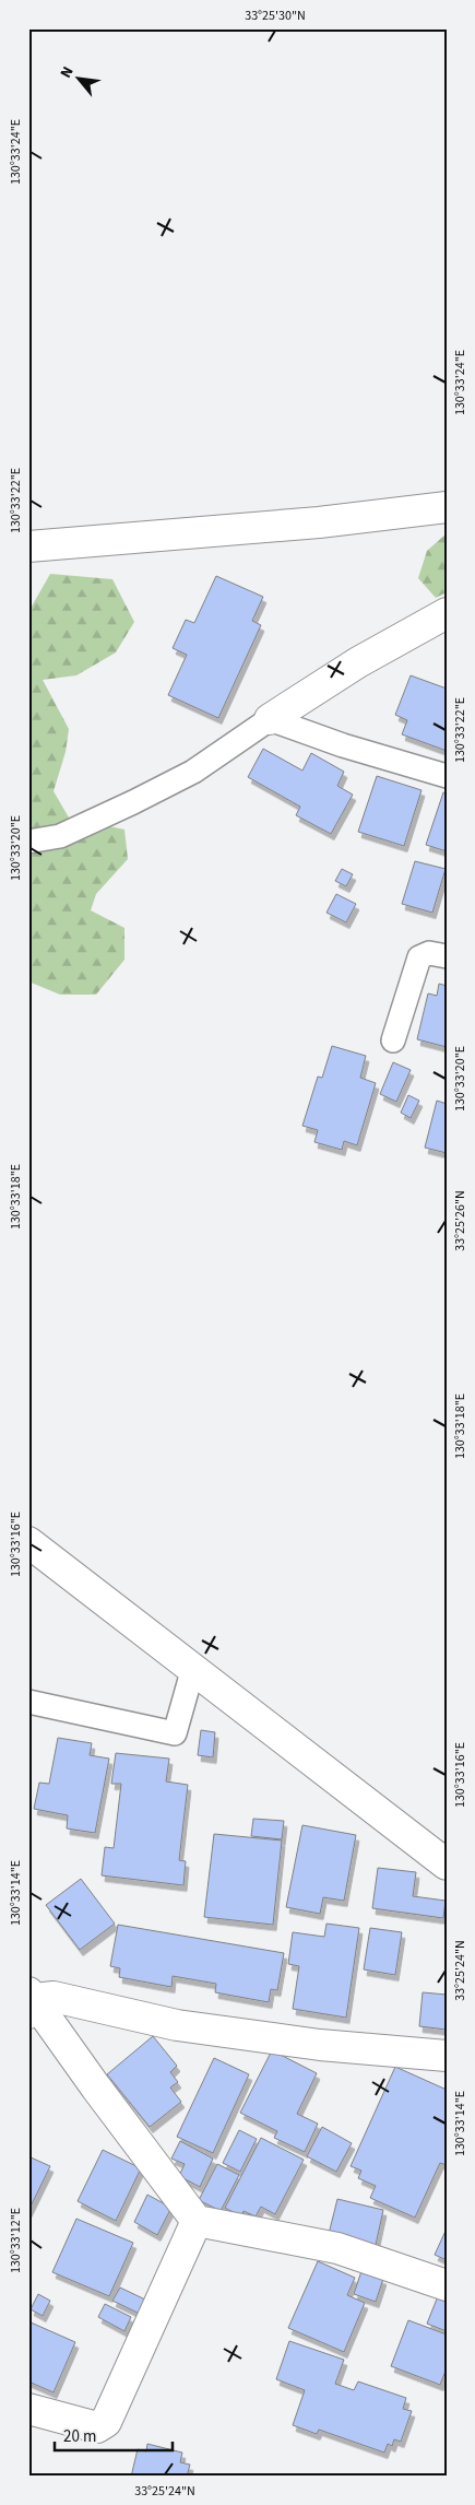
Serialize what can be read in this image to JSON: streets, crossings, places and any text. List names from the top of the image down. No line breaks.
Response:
{"scale_bar":"20 m","north":"top left","coordinates":["33°25'30\"N","130°33'24\"E","130°33'22\"E","130°33'20\"E","130°33'18\"E","33°25'26\"N","130°33'16\"E","130°33'14\"E","33°25'24\"N","130°33'12\"E"]}
